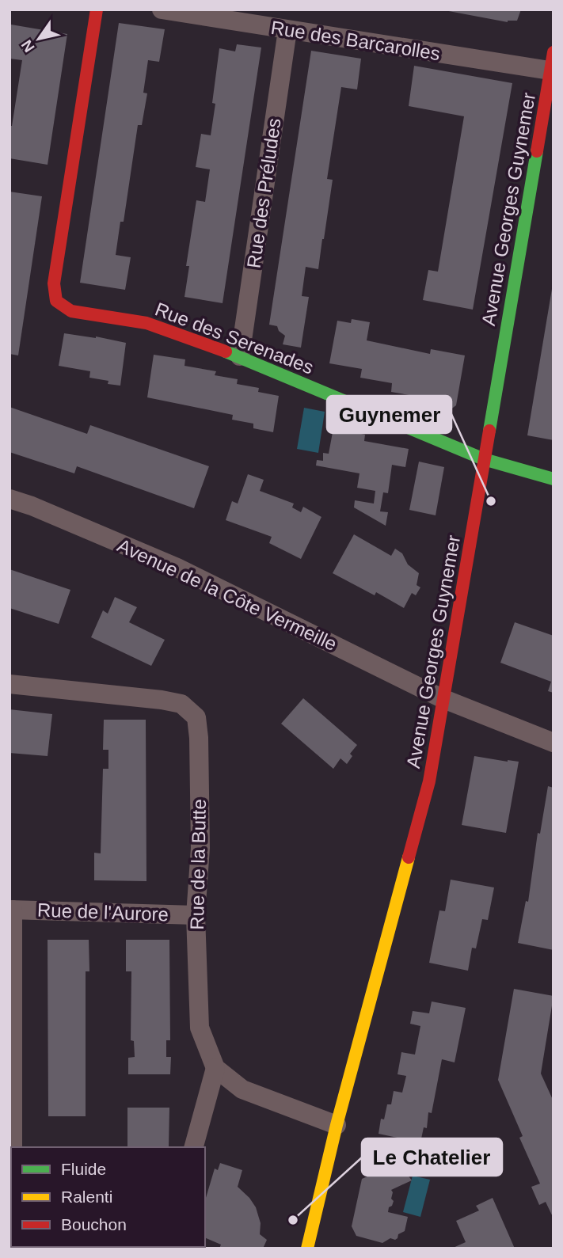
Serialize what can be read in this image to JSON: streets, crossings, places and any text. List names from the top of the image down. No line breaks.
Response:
{"streets":{"street":["Rue des Barcarolles","Rue des Préludes","Avenue Georges Guynemer","Rue des Serenades","Avenue de la Côte Vermeille","Rue de la Butte","Rue de l'Aurore"]},"crossings":[["Rue des Barcarolles","Rue des Préludes"],["Rue des Barcarolles","Avenue Georges Guynemer"],["Rue des Préludes","Rue des Serenades"],["Avenue Georges Guynemer","Rue des Serenades"],["Avenue Georges Guynemer","Avenue de la Côte Vermeille"],["Rue de la Butte","Rue de l'Aurore"]],"places":["Guynemer","Le Chatelier"],"legend":["Fluide","Ralenti","Bouchon"],"north":"bottom left"}
